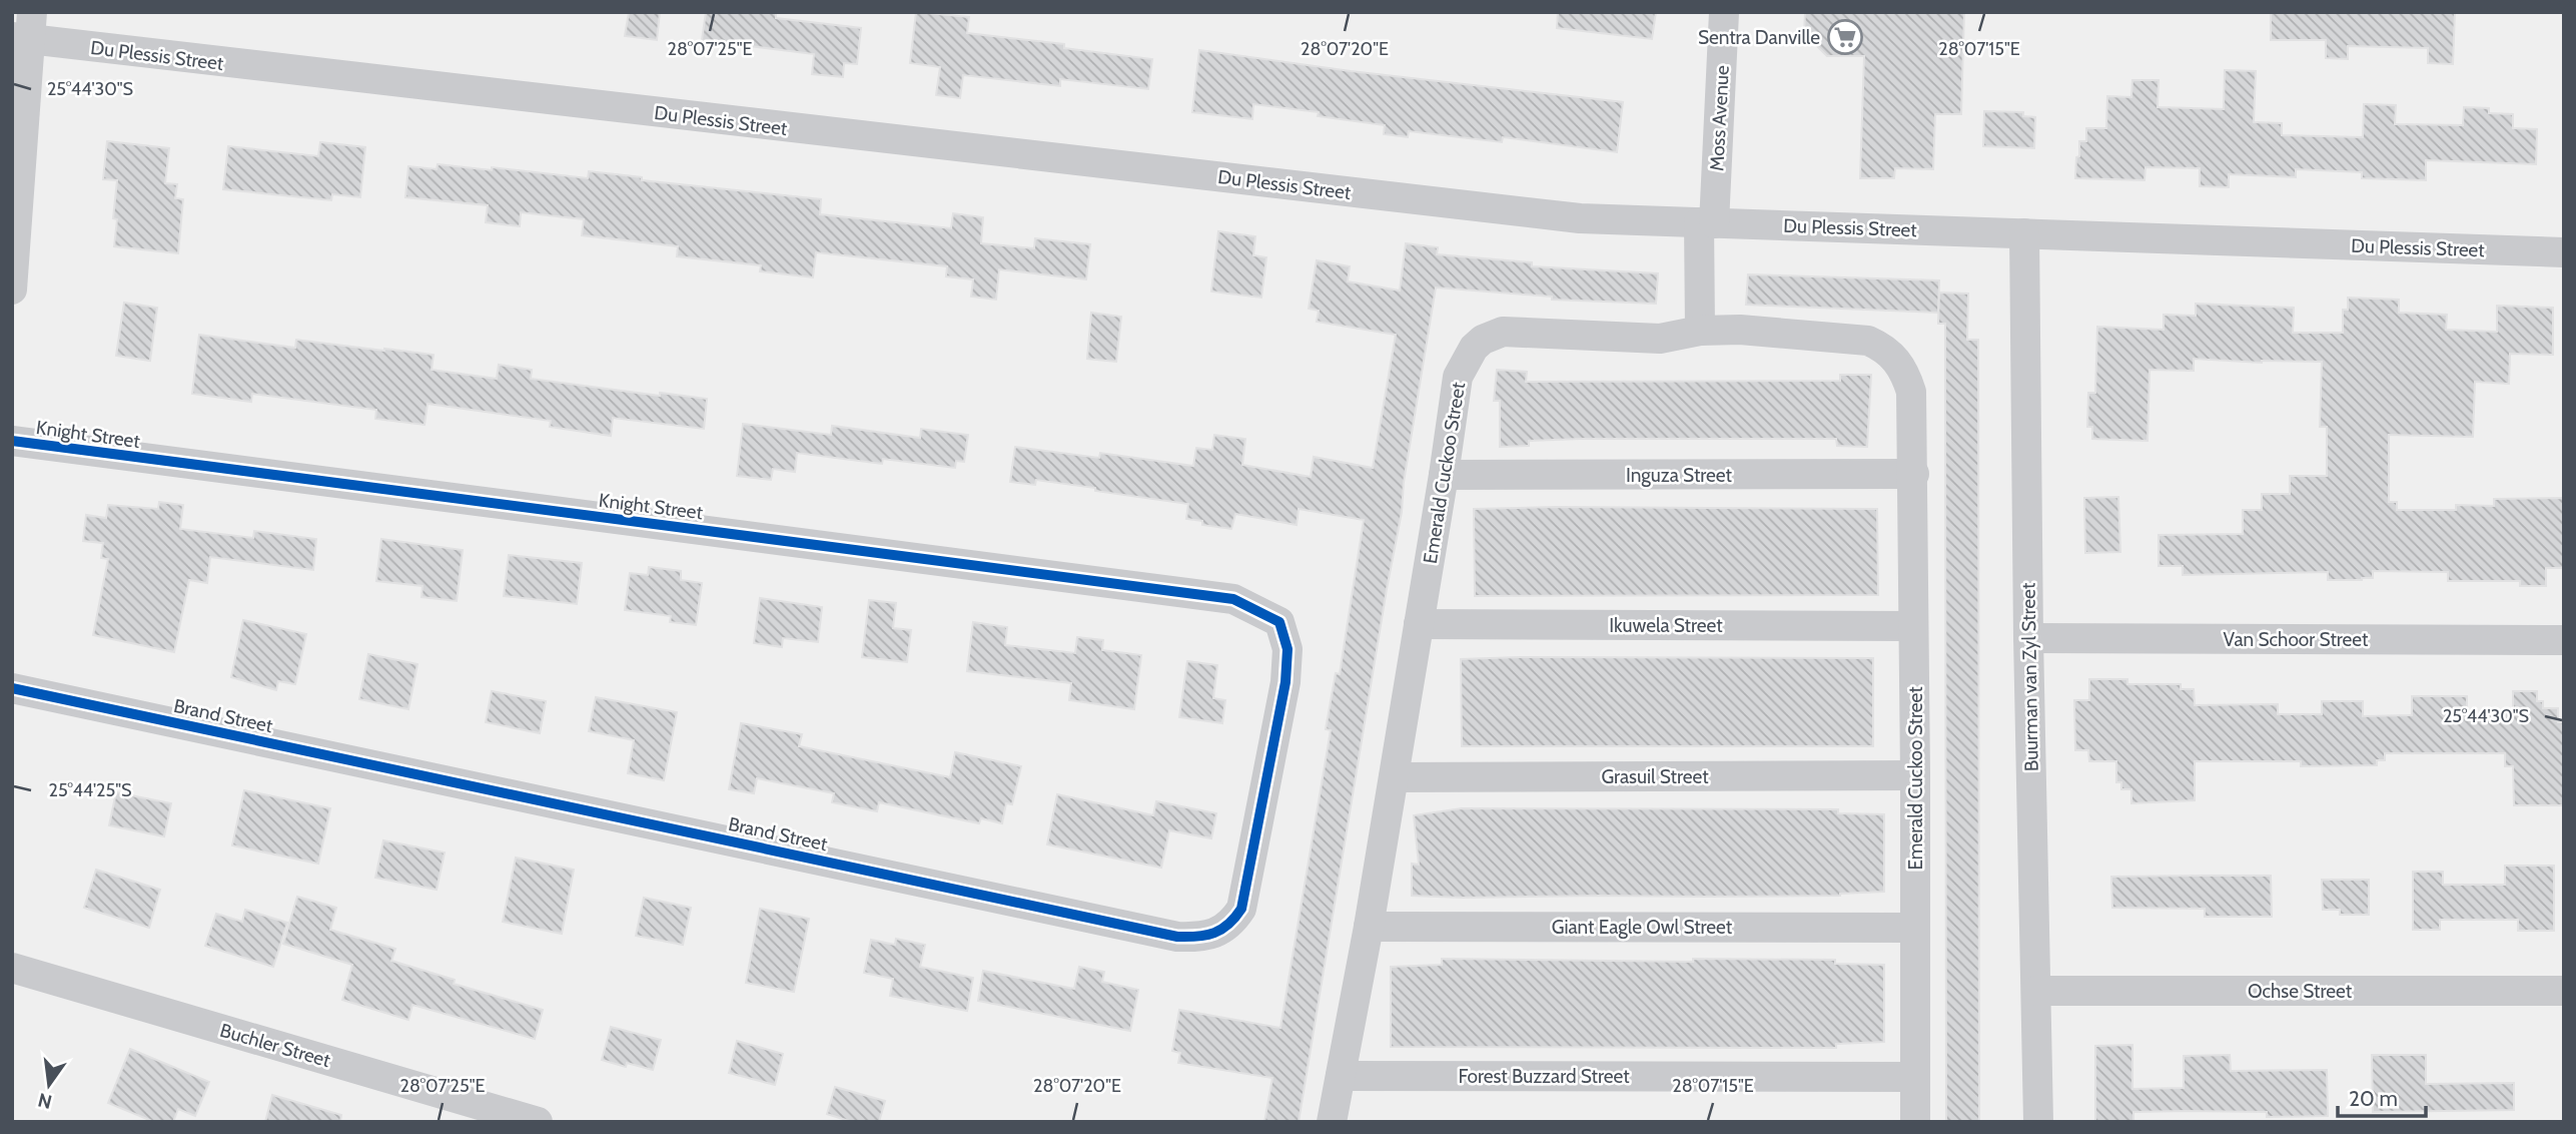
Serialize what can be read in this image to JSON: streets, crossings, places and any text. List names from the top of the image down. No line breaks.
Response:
{"streets":{"street":["Du Plessis Street","Moss Avenue","Knight Street","Emerald Cuckoo Street","Inguza Street","Ikuwela Street","Van Schoor Street","Buurman van Zyl Street","Brand Street","Grasuil Street","Giant Eagle Owl Street","Ochse Street","Buchler Street","Forest Buzzard Street"]},"crossings":[["Du Plessis Street","Moss Avenue"],["Du Plessis Street","Buurman van Zyl Street"],["Moss Avenue","Emerald Cuckoo Street"],["Knight Street","Brand Street"],["Emerald Cuckoo Street","Inguza Street"],["Emerald Cuckoo Street","Ikuwela Street"],["Emerald Cuckoo Street","Grasuil Street"],["Emerald Cuckoo Street","Giant Eagle Owl Street"],["Emerald Cuckoo Street","Forest Buzzard Street"],["Van Schoor Street","Buurman van Zyl Street"],["Buurman van Zyl Street","Ochse Street"]],"places":{"supermarket":["Sentra Danville"]},"scale_bar":"20 m","north":"bottom","coordinates":["28°07'25\"E","28°07'20\"E","28°07'15\"E","25°44'30\"S","25°44'25\"S"]}
